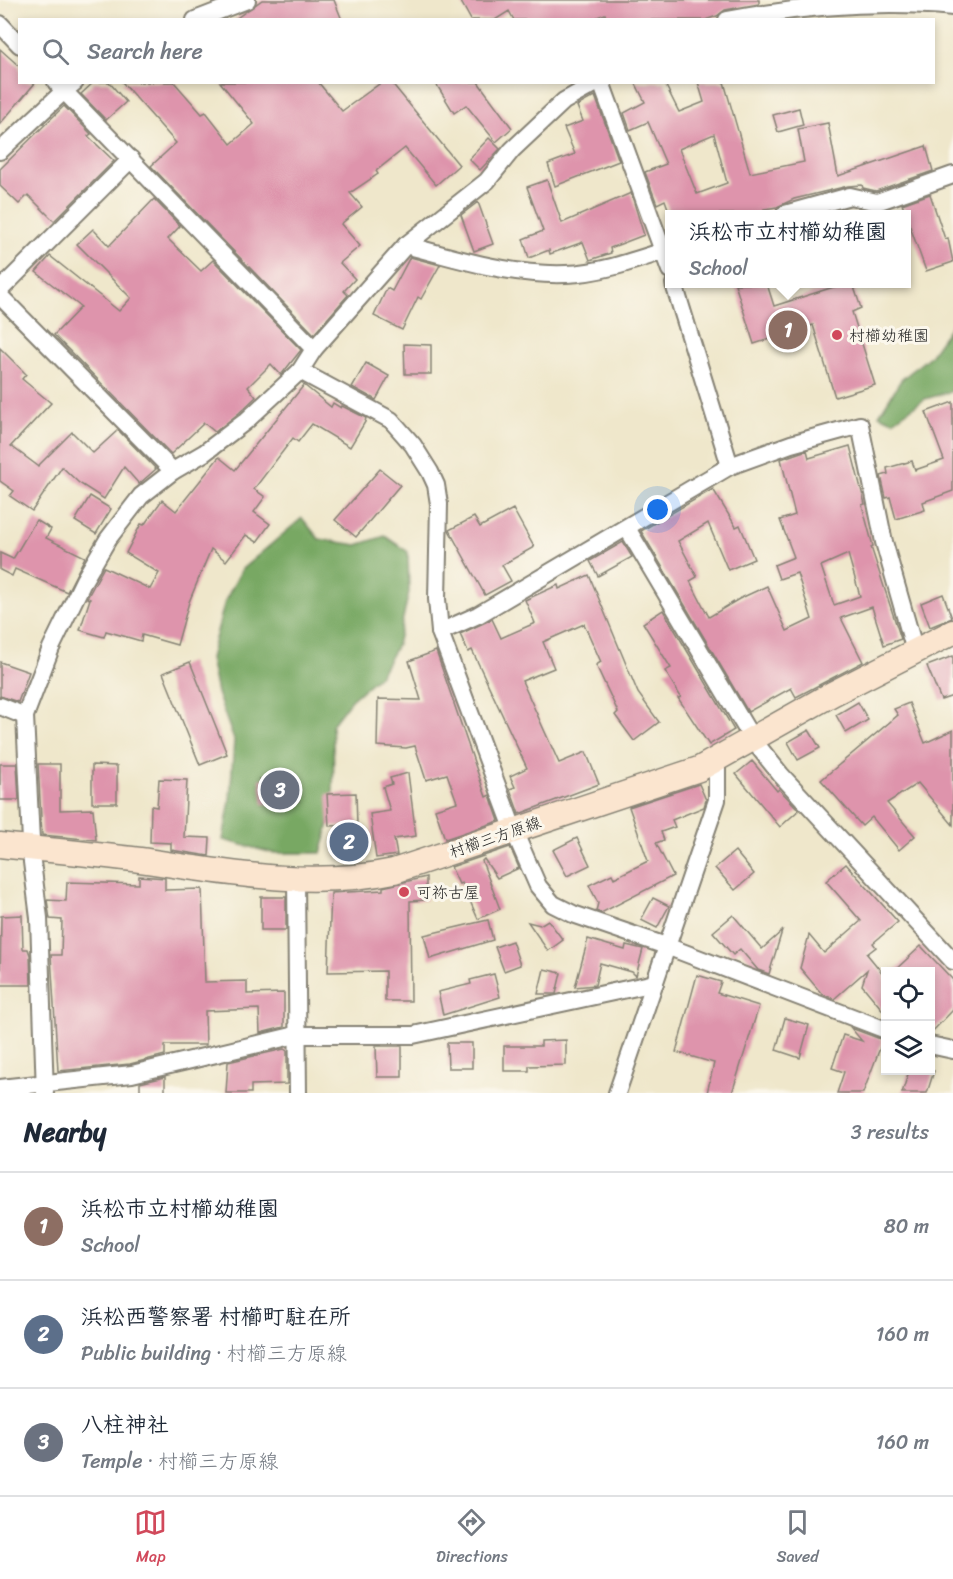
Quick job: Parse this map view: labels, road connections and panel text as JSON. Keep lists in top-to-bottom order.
{
  "streets": {
    "main road": ["村櫛三方原線"]
  },
  "places": ["村櫛幼稚園", "可祢古屋"],
  "page": {
    "search": "Search here",
    "popup": ["浜松市立村櫛幼稚園", "School"],
    "pins": ["1", "3", "2"],
    "heading": ["Nearby", "3 results"],
    "list": [
      {
        "mark": "1",
        "name": "浜松市立村櫛幼稚園",
        "note": "School",
        "value": "80 m"
      },
      {
        "mark": "2",
        "name": "浜松西警察署 村櫛町駐在所",
        "note": "Public building · 村櫛三方原線",
        "value": "160 m"
      },
      {
        "mark": "3",
        "name": "八柱神社",
        "note": "Temple · 村櫛三方原線",
        "value": "160 m"
      }
    ],
    "nav": ["Map", "Directions", "Saved"]
  }
}
